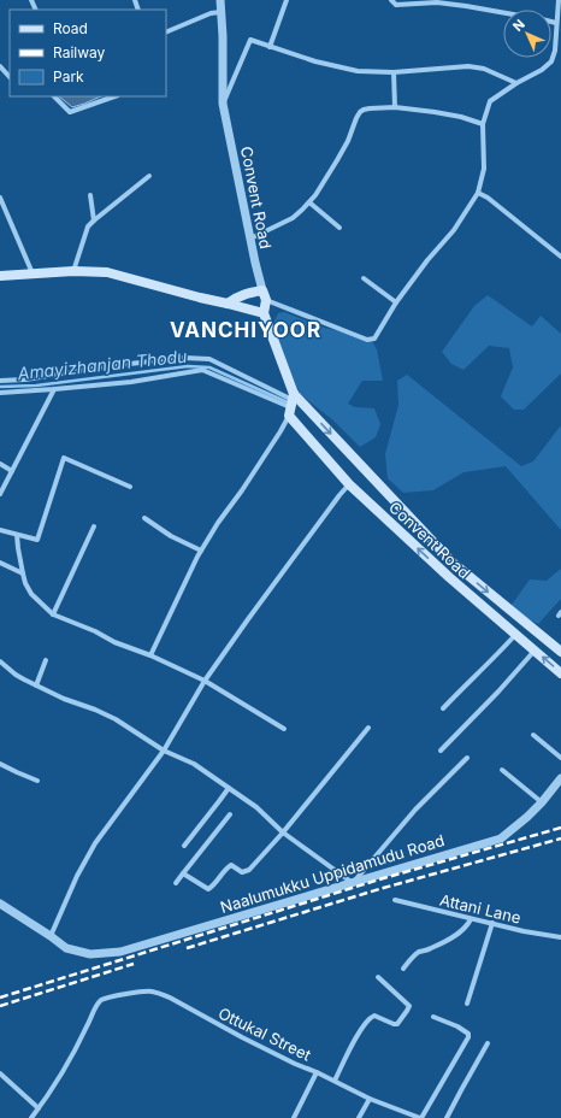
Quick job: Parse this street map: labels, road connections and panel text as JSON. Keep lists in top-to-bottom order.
{
  "streets": {
    "main road": ["Convent Road"],
    "street": ["Naalumukku Uppidamudu Road", "Attani Lane", "Ottukal Street"]
  },
  "districts": ["VANCHIYOOR"],
  "water": ["Amayizhanjan Thodu"],
  "legend": ["Road", "Railway", "Park"],
  "north": "top left"
}
